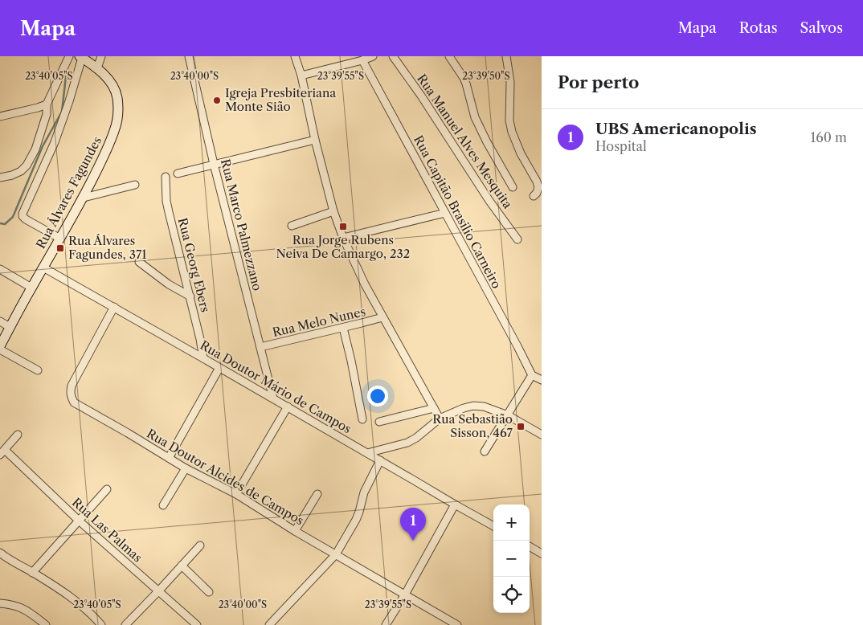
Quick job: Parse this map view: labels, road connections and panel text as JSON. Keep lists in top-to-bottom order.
{
  "streets": {
    "street": [
      "Rua Manuel Alves Mesquita",
      "Rua Álvares Fagundes",
      "Rua Capitão Brasilio Carneiro",
      "Rua Marco Palmezzano",
      "Rua Georg Ebers",
      "Rua Melo Nunes",
      "Rua Doutor Mário de Campos",
      "Rua Doutor Alcides de Campos",
      "Rua Las Palmas"
    ]
  },
  "crossings": [
    ["Rua Álvares Fagundes", "Rua Doutor Mário de Campos"],
    ["Rua Marco Palmezzano", "Rua Melo Nunes"],
    ["Rua Marco Palmezzano", "Rua Doutor Mário de Campos"],
    ["Rua Georg Ebers", "Rua Doutor Mário de Campos"],
    ["Rua Doutor Mário de Campos", "Rua Doutor Alcides de Campos"]
  ],
  "places": {
    "other": ["Igreja Presbiteriana Monte Sião"],
    "transit": ["Rua Jorge Rubens Neiva De Camargo, 232", "Rua Álvares Fagundes, 371", "Rua Sebastião Sisson, 467"]
  },
  "page": {
    "header": "Mapa",
    "nav": ["Mapa", "Rotas", "Salvos"],
    "heading": "Por perto",
    "list": [
      {
        "mark": "1",
        "name": "UBS Americanopolis",
        "note": "Hospital",
        "value": "160 m"
      }
    ],
    "map_buttons": ["+", "−"],
    "pins": "1"
  },
  "coordinates": [
    "23°40'05\"S",
    "23°40'00\"S",
    "23°39'55\"S",
    "23°39'50\"S"
  ]
}
